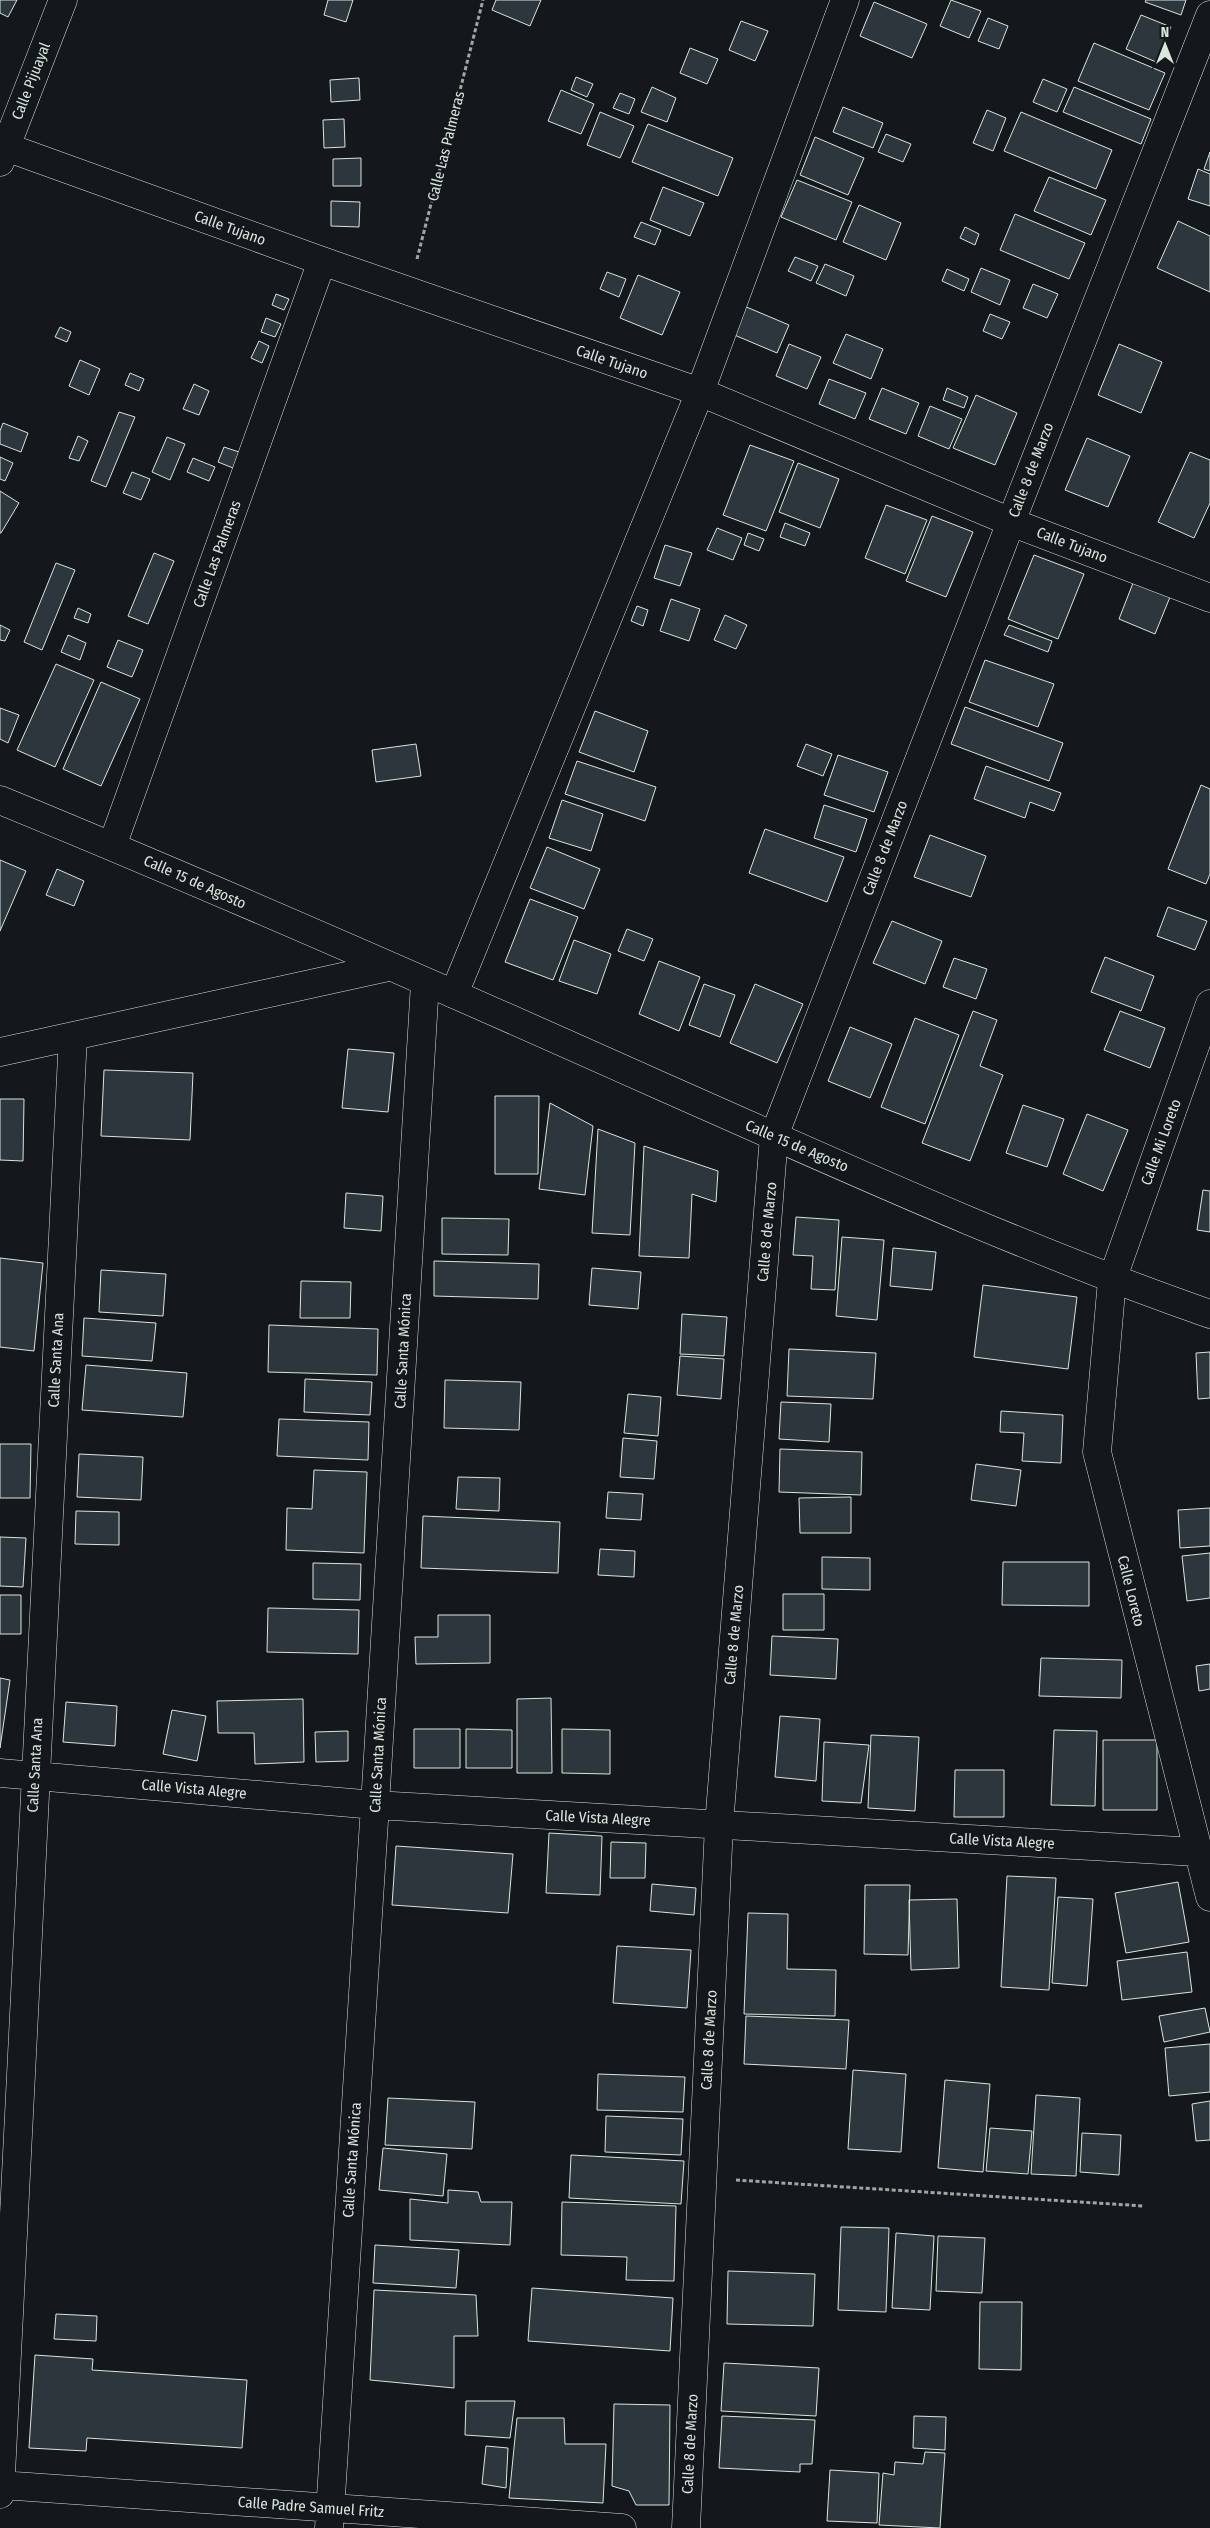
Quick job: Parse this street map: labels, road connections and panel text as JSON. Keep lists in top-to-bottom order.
{
  "streets": {
    "street": [
      "Calle Pijuayal",
      "Calle Las Palmeras",
      "Calle Tujano",
      "Calle 8 de Marzo",
      "Calle 15 de Agosto",
      "Calle Mi Loreto",
      "Calle Santa Mónica",
      "Calle Santa Ana",
      "Calle Loreto",
      "Calle Vista Alegre",
      "Calle Padre Samuel Fritz"
    ]
  },
  "crossings": [
    ["Calle Pijuayal", "Calle Tujano"],
    ["Calle Las Palmeras", "Calle Tujano"],
    ["Calle Las Palmeras", "Calle 15 de Agosto"],
    ["Calle Tujano", "Calle 8 de Marzo"],
    ["Calle 8 de Marzo", "Calle 15 de Agosto"],
    ["Calle 8 de Marzo", "Calle Vista Alegre"],
    ["Calle 15 de Agosto", "Calle Mi Loreto"],
    ["Calle 15 de Agosto", "Calle Santa Mónica"],
    ["Calle 15 de Agosto", "Calle Loreto"],
    ["Calle Mi Loreto", "Calle Loreto"],
    ["Calle Santa Mónica", "Calle Vista Alegre"],
    ["Calle Santa Mónica", "Calle Padre Samuel Fritz"],
    ["Calle Santa Ana", "Calle Vista Alegre"],
    ["Calle Santa Ana", "Calle Padre Samuel Fritz"],
    ["Calle Loreto", "Calle Vista Alegre"]
  ],
  "north": "top"
}
